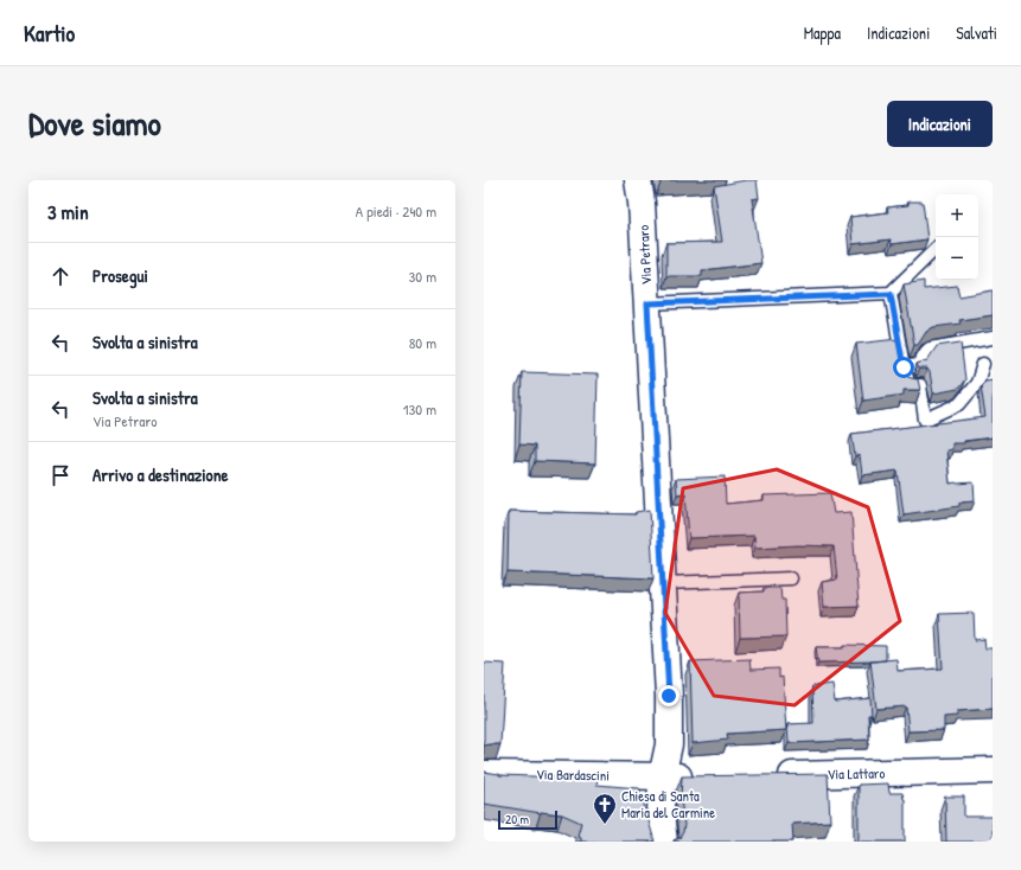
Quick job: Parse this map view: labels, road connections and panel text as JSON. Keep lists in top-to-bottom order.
{
  "streets": {
    "street": ["Via Petraro", "Via Lattaro", "Via Bardascini"]
  },
  "crossings": [
    ["Via Petraro", "Via Bardascini"]
  ],
  "places": {
    "church": ["Chiesa di Santa Maria del Carmine"]
  },
  "scale_bar": "20 m",
  "page": {
    "header": "Kartio",
    "nav": ["Mappa", "Indicazioni", "Salvati"],
    "title": "Dove siamo",
    "buttons": "Indicazioni",
    "heading": ["3 min", "A piedi · 240 m"],
    "map_buttons": ["+", "−"],
    "list": [
      ["Prosegui", "30 m"],
      ["Svolta a sinistra", "80 m"],
      ["Svolta a sinistra", "Via Petraro", "130 m"],
      "Arrivo a destinazione"
    ],
    "scale": "20 m"
  }
}
